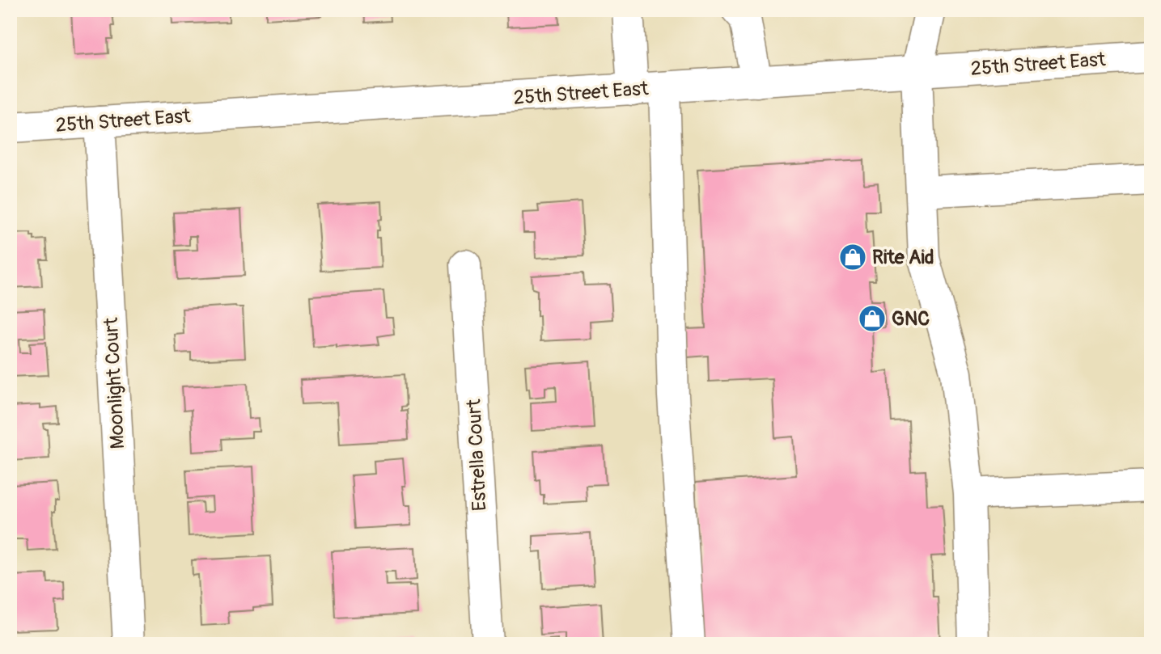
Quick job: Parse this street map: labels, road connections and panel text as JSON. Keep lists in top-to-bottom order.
{
  "streets": {
    "main road": ["25th Street East", "Moonlight Court", "Estrella Court"]
  },
  "crossings": [
    ["25th Street East", "Moonlight Court"]
  ],
  "places": {
    "shop": ["Rite Aid", "GNC"]
  }
}
